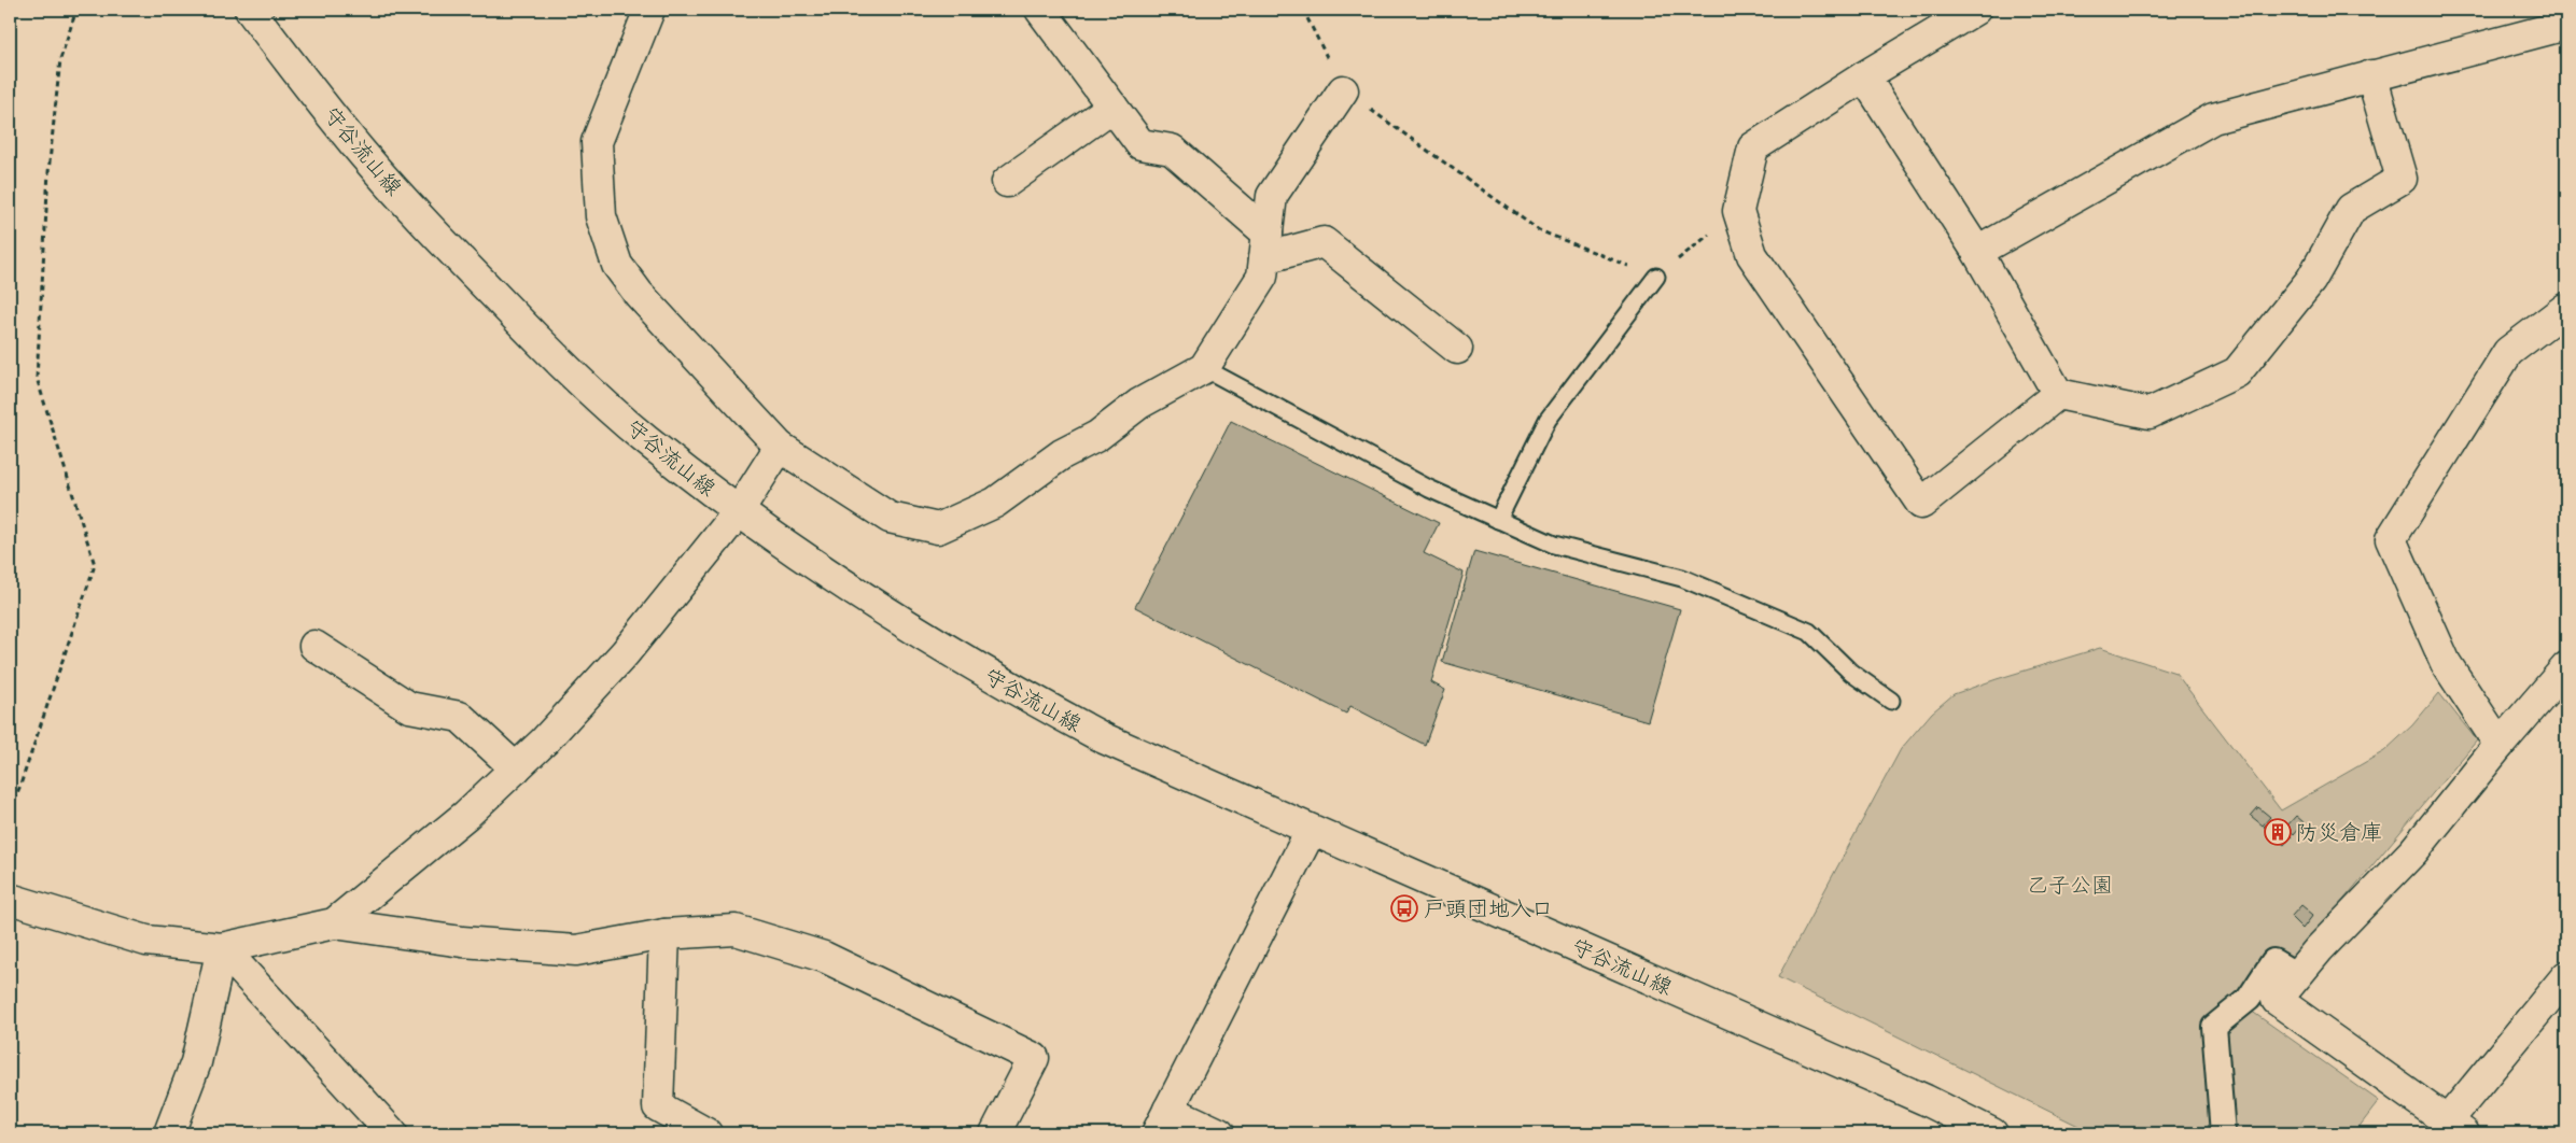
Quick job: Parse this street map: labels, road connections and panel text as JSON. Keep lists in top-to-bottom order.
{
  "streets": {
    "street": ["守谷流山線"]
  },
  "parks": ["乙子公園"],
  "places": {
    "building": ["防災倉庫"],
    "bus stop": ["戸頭団地入口"]
  }
}
